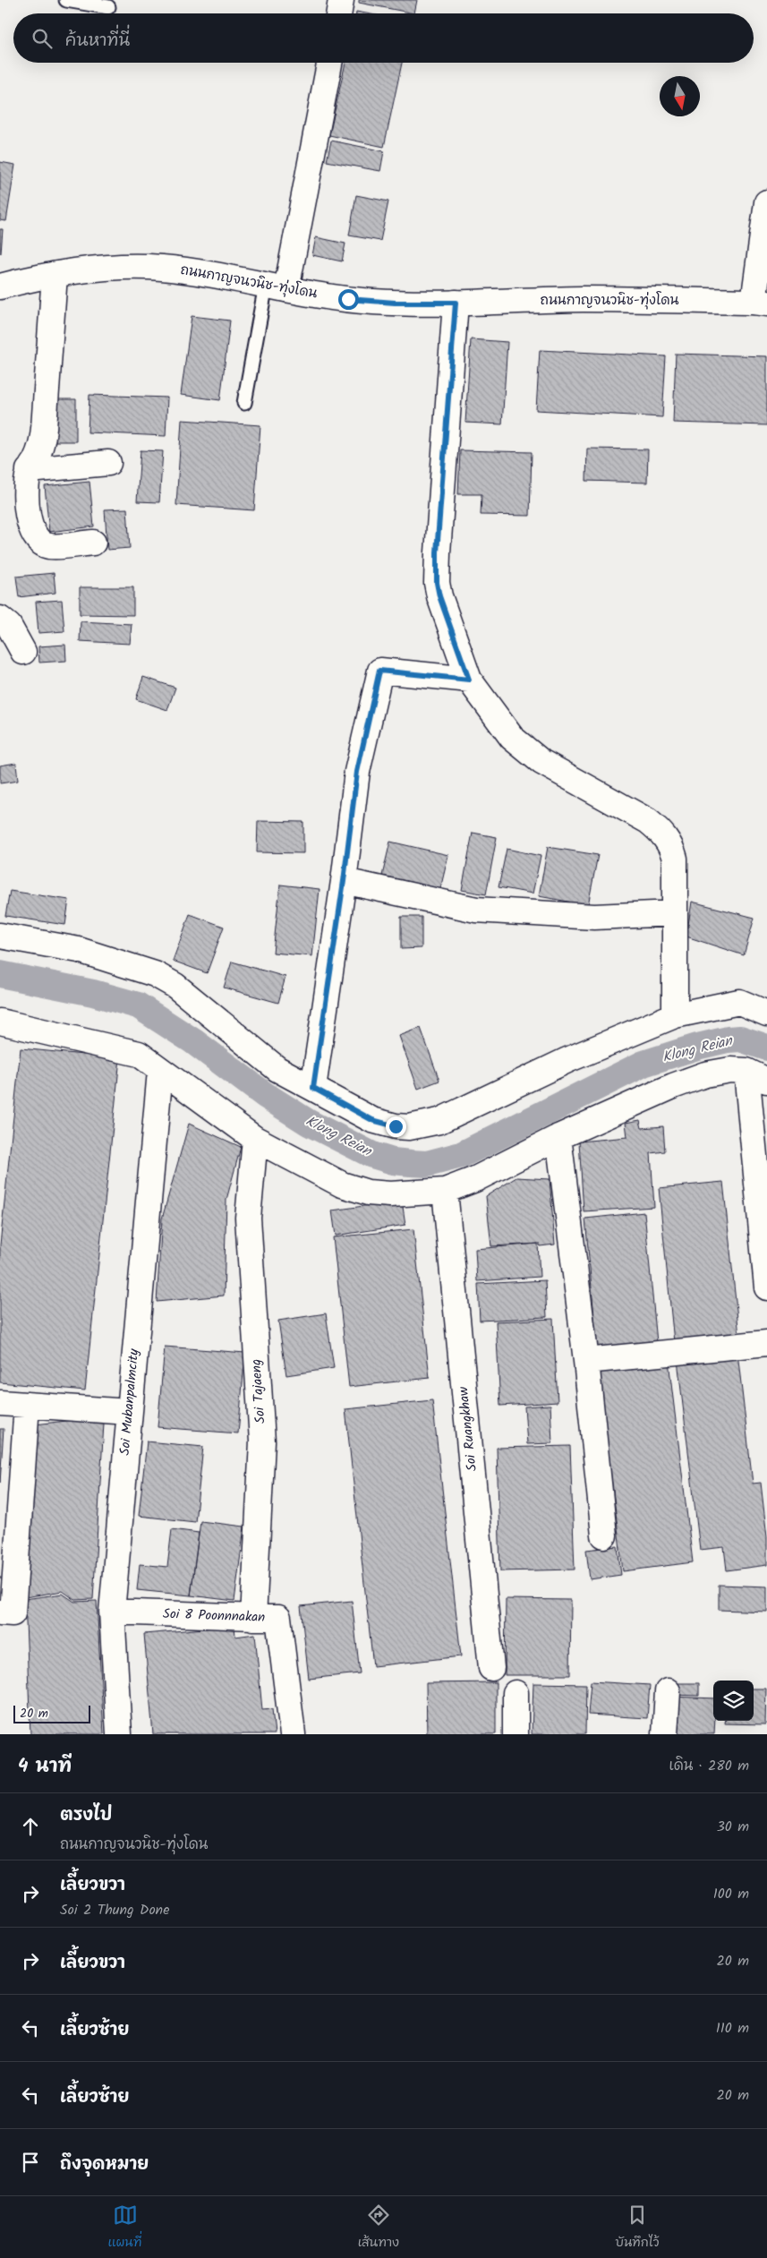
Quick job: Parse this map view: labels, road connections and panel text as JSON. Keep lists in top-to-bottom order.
{
  "streets": {
    "street": [
      "ถนนกาญจนวนิช-ทุ่งโดน",
      "Soi Tajaeng",
      "Soi Mubanpalmcity",
      "Soi Ruangkhaw",
      "Soi 8 Poonnnakan"
    ]
  },
  "crossings": [
    ["Soi Tajaeng", "Soi 8 Poonnnakan"],
    ["Soi Mubanpalmcity", "Soi 8 Poonnnakan"]
  ],
  "water": ["Klong Reian"],
  "scale_bar": "20 m",
  "north": "bottom",
  "page": {
    "search": "ค้นหาที่นี่",
    "scale": "20 m",
    "heading": ["4 นาที", "เดิน · 280 m"],
    "list": [
      ["ตรงไป", "ถนนกาญจนวนิช-ทุ่งโดน", "30 m"],
      ["เลี้ยวขวา", "Soi 2 Thung Done", "100 m"],
      ["เลี้ยวขวา", "20 m"],
      ["เลี้ยวซ้าย", "110 m"],
      ["เลี้ยวซ้าย", "20 m"],
      "ถึงจุดหมาย"
    ],
    "nav": ["แผนที่", "เส้นทาง", "บันทึกไว้"]
  }
}
